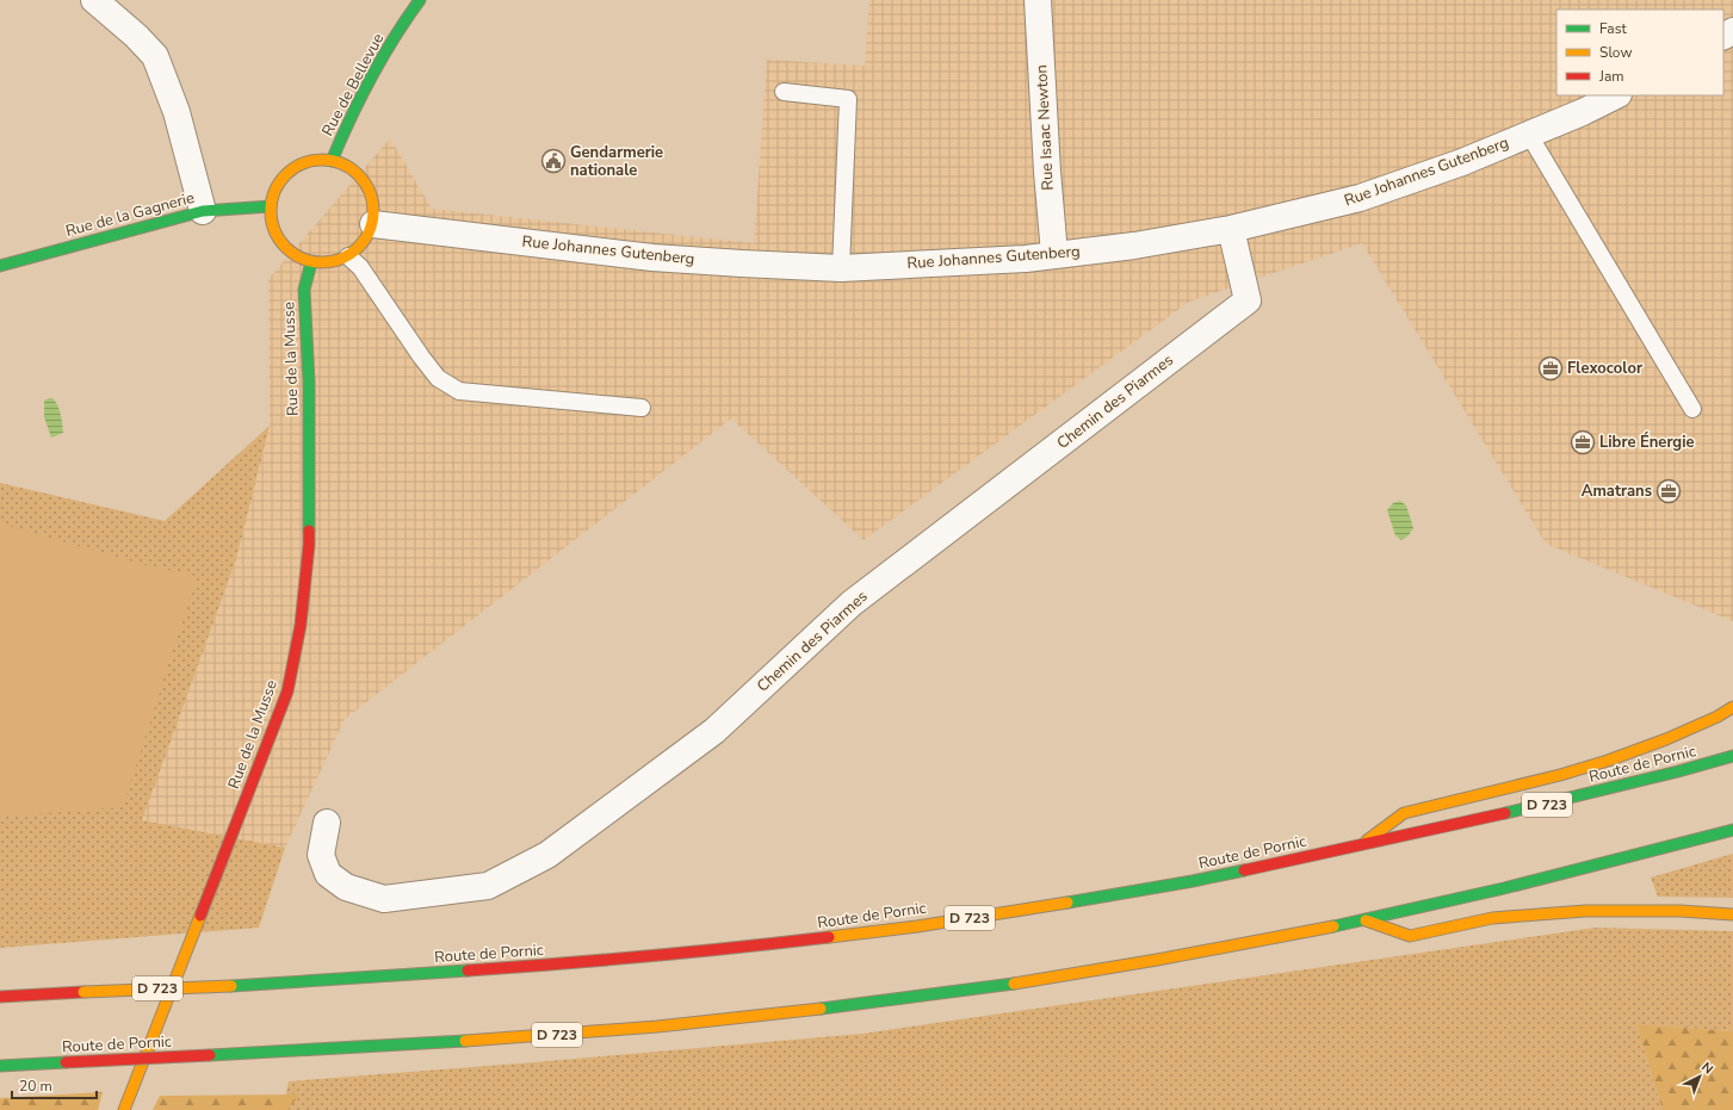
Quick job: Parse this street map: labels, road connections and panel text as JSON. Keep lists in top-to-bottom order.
{
  "streets": {
    "main road": [
      "Rue de Bellevue",
      "Rue de la Gagnerie",
      "Rue de la Musse",
      "Route de Pornic",
      "D 723"
    ],
    "street": ["Rue Isaac Newton", "Rue Johannes Gutenberg", "Chemin des Piarmes"]
  },
  "crossings": [
    ["Rue de Bellevue", "Rue Johannes Gutenberg"],
    ["Rue de Bellevue", "Rue de la Gagnerie"],
    ["Rue de Bellevue", "Rue de la Musse"],
    ["Rue Isaac Newton", "Rue Johannes Gutenberg"],
    ["Rue Johannes Gutenberg", "Rue de la Gagnerie"],
    ["Rue Johannes Gutenberg", "Rue de la Musse"],
    ["Rue Johannes Gutenberg", "Chemin des Piarmes"],
    ["Rue de la Gagnerie", "Rue de la Musse"]
  ],
  "places": {
    "public building": ["Gendarmerie nationale"],
    "office": ["Flexocolor", "Libre Énergie", "Amatrans"]
  },
  "legend": ["Fast", "Slow", "Jam"],
  "scale_bar": "20 m",
  "north": "top right"
}
